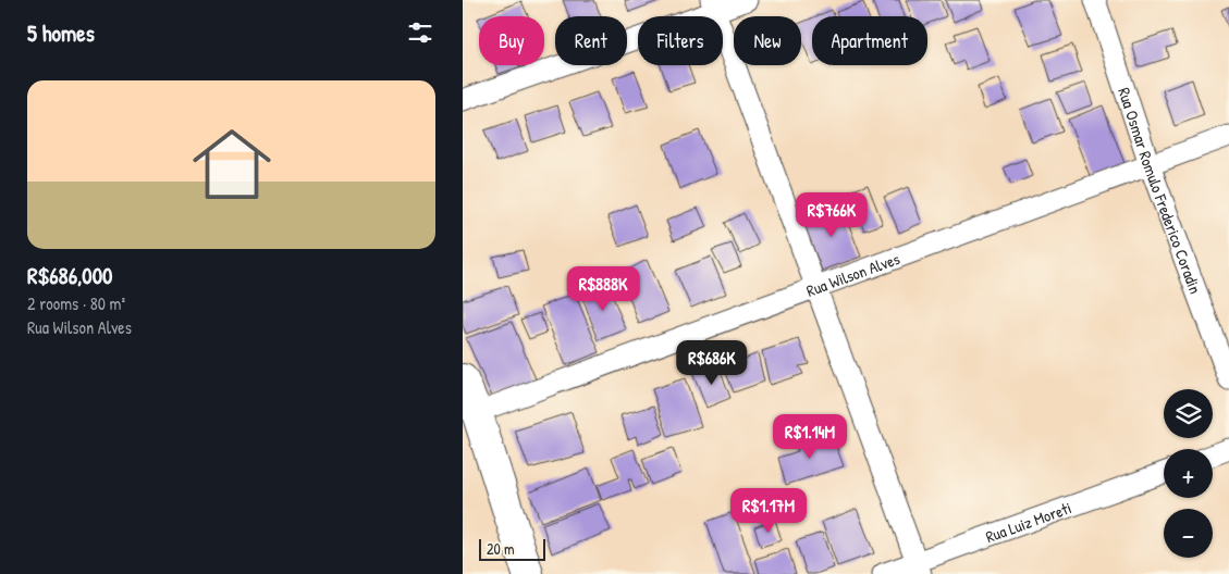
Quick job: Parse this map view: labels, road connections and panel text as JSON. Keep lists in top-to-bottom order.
{
  "streets": {
    "street": ["Rua Osmar Romulo Frederico Coradin", "Rua Wilson Alves", "Rua Luiz Moreti"]
  },
  "crossings": [
    ["Rua Osmar Romulo Frederico Coradin", "Rua Wilson Alves"]
  ],
  "scale_bar": "20 m",
  "page": {
    "heading": "5 homes",
    "chip": [
      "Buy",
      "Rent",
      "Filters",
      "New",
      "Apartment"
    ],
    "list": [
      {
        "name": "R$686,000",
        "note": "2 rooms · 80 m² · Rua Wilson Alves"
      }
    ],
    "price": [
      "R$766K",
      "R$888K",
      "R$686K",
      "R$1.14M",
      "R$1.17M"
    ],
    "map_buttons": ["+", "−"],
    "scale": "20 m"
  }
}
